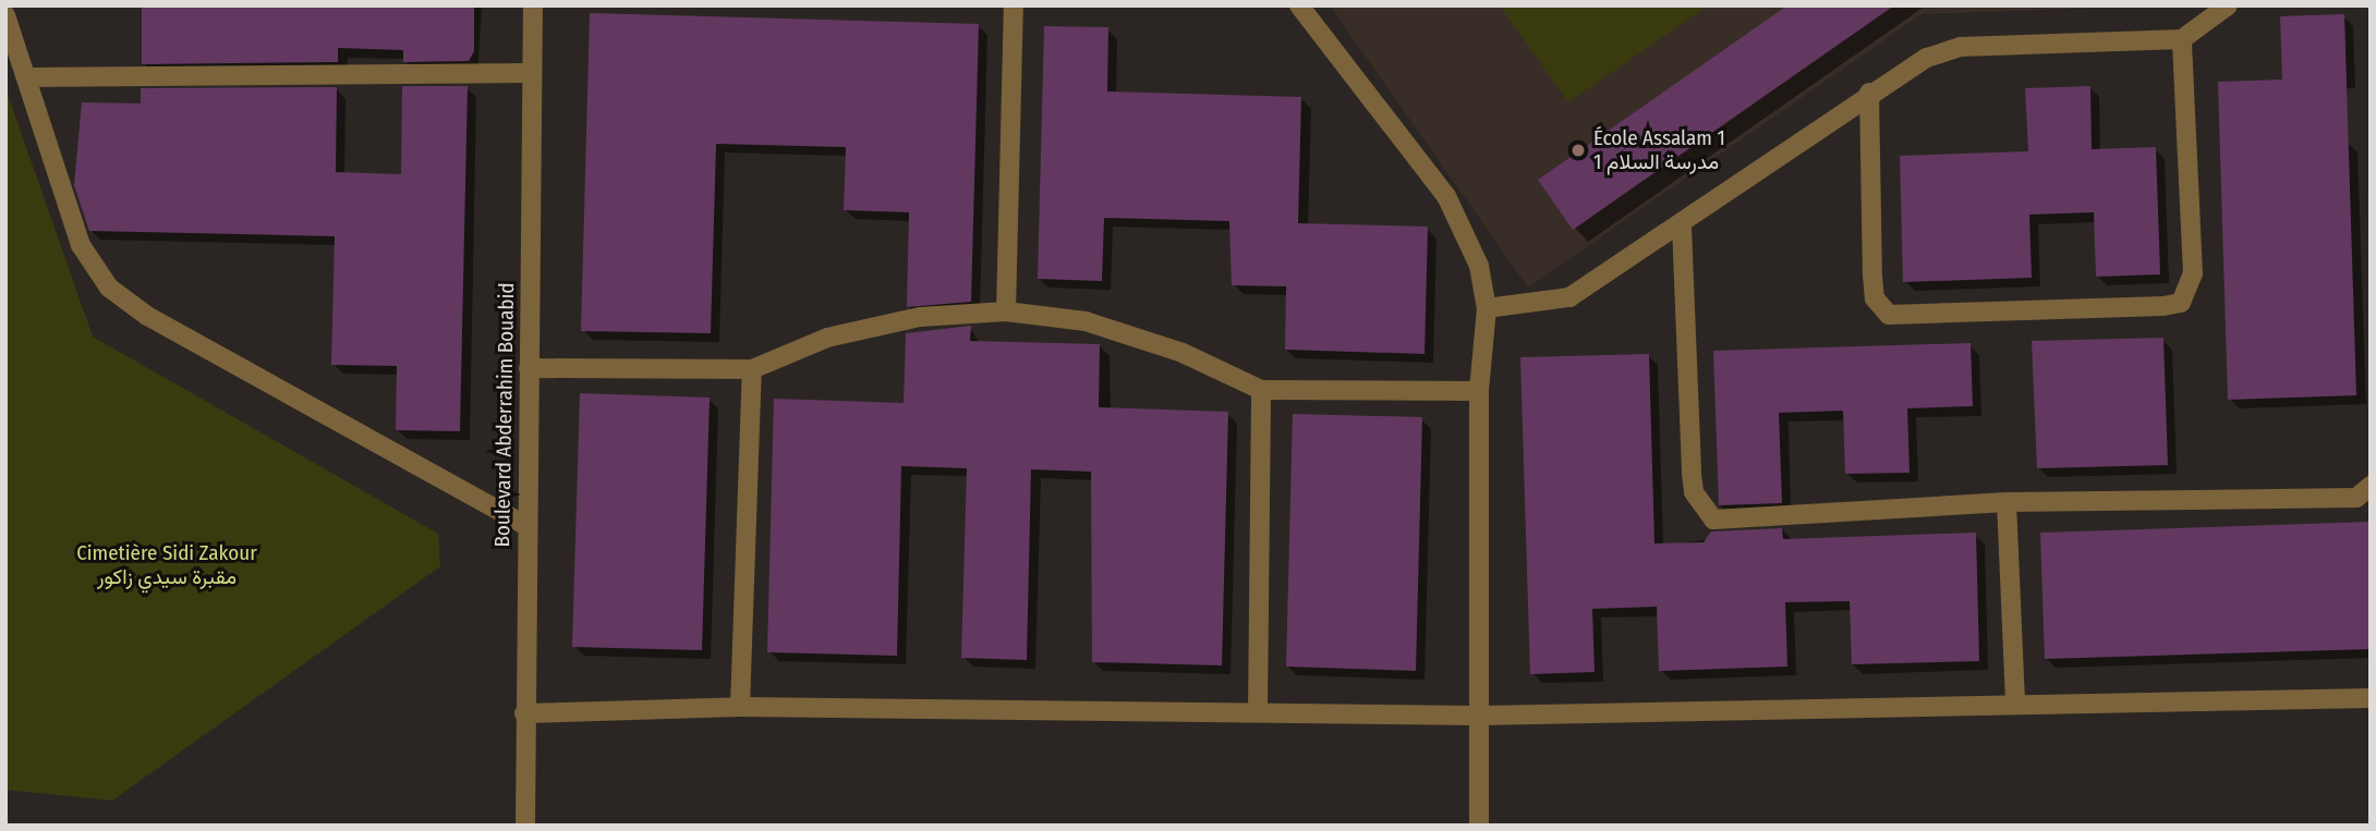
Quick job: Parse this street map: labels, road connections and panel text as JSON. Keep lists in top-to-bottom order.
{
  "streets": {
    "street": ["Boulevard Abderrahim Bouabid"]
  },
  "parks": ["Cimetière Sidi Zakour مقبرة سيدي زاكور"],
  "places": ["École Assalam 1 مدرسة السلام 1"]
}
